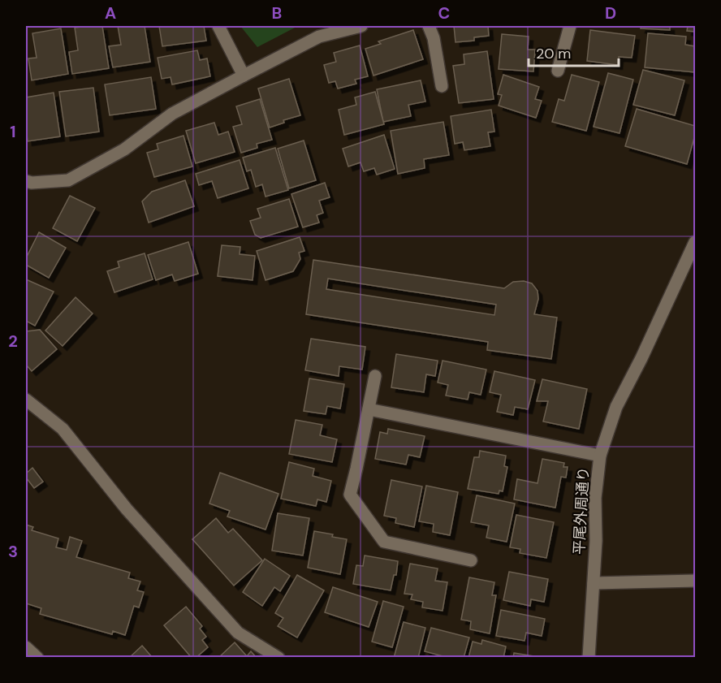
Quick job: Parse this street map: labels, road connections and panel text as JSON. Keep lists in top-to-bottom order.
{
  "streets": {
    "street": ["平尾外周通り"]
  },
  "scale_bar": "20 m",
  "grid": {
    "columns": [
      "A",
      "B",
      "C",
      "D"
    ],
    "rows": ["1", "2", "3"]
  }
}
